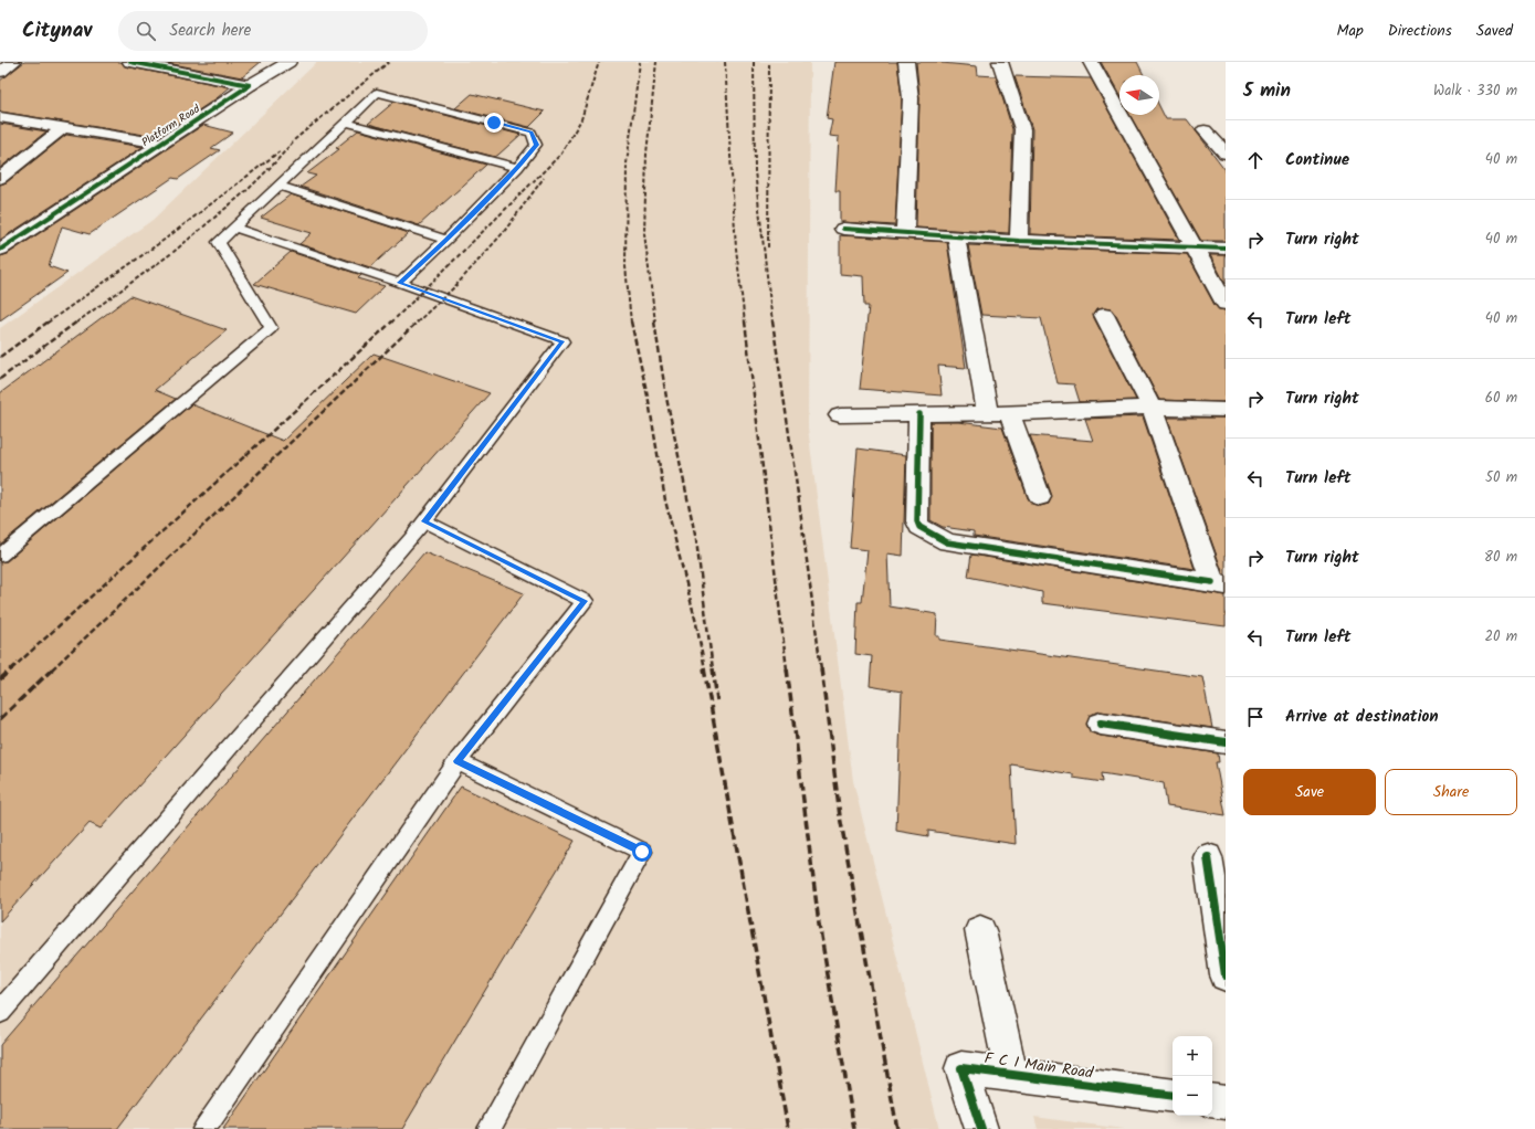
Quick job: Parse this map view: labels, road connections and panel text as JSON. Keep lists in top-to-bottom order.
{
  "streets": {
    "street": ["Platform Road", "F C I Main Road"]
  },
  "north": "left",
  "page": {
    "header": "Citynav",
    "search": "Search here",
    "nav": ["Map", "Directions", "Saved"],
    "heading": ["5 min", "Walk · 330 m"],
    "list": [
      ["Continue", "40 m"],
      ["Turn right", "40 m"],
      ["Turn left", "40 m"],
      ["Turn right", "60 m"],
      ["Turn left", "50 m"],
      ["Turn right", "80 m"],
      ["Turn left", "20 m"],
      "Arrive at destination"
    ],
    "buttons": ["Save", "Share"],
    "map_buttons": ["+", "−"]
  }
}
